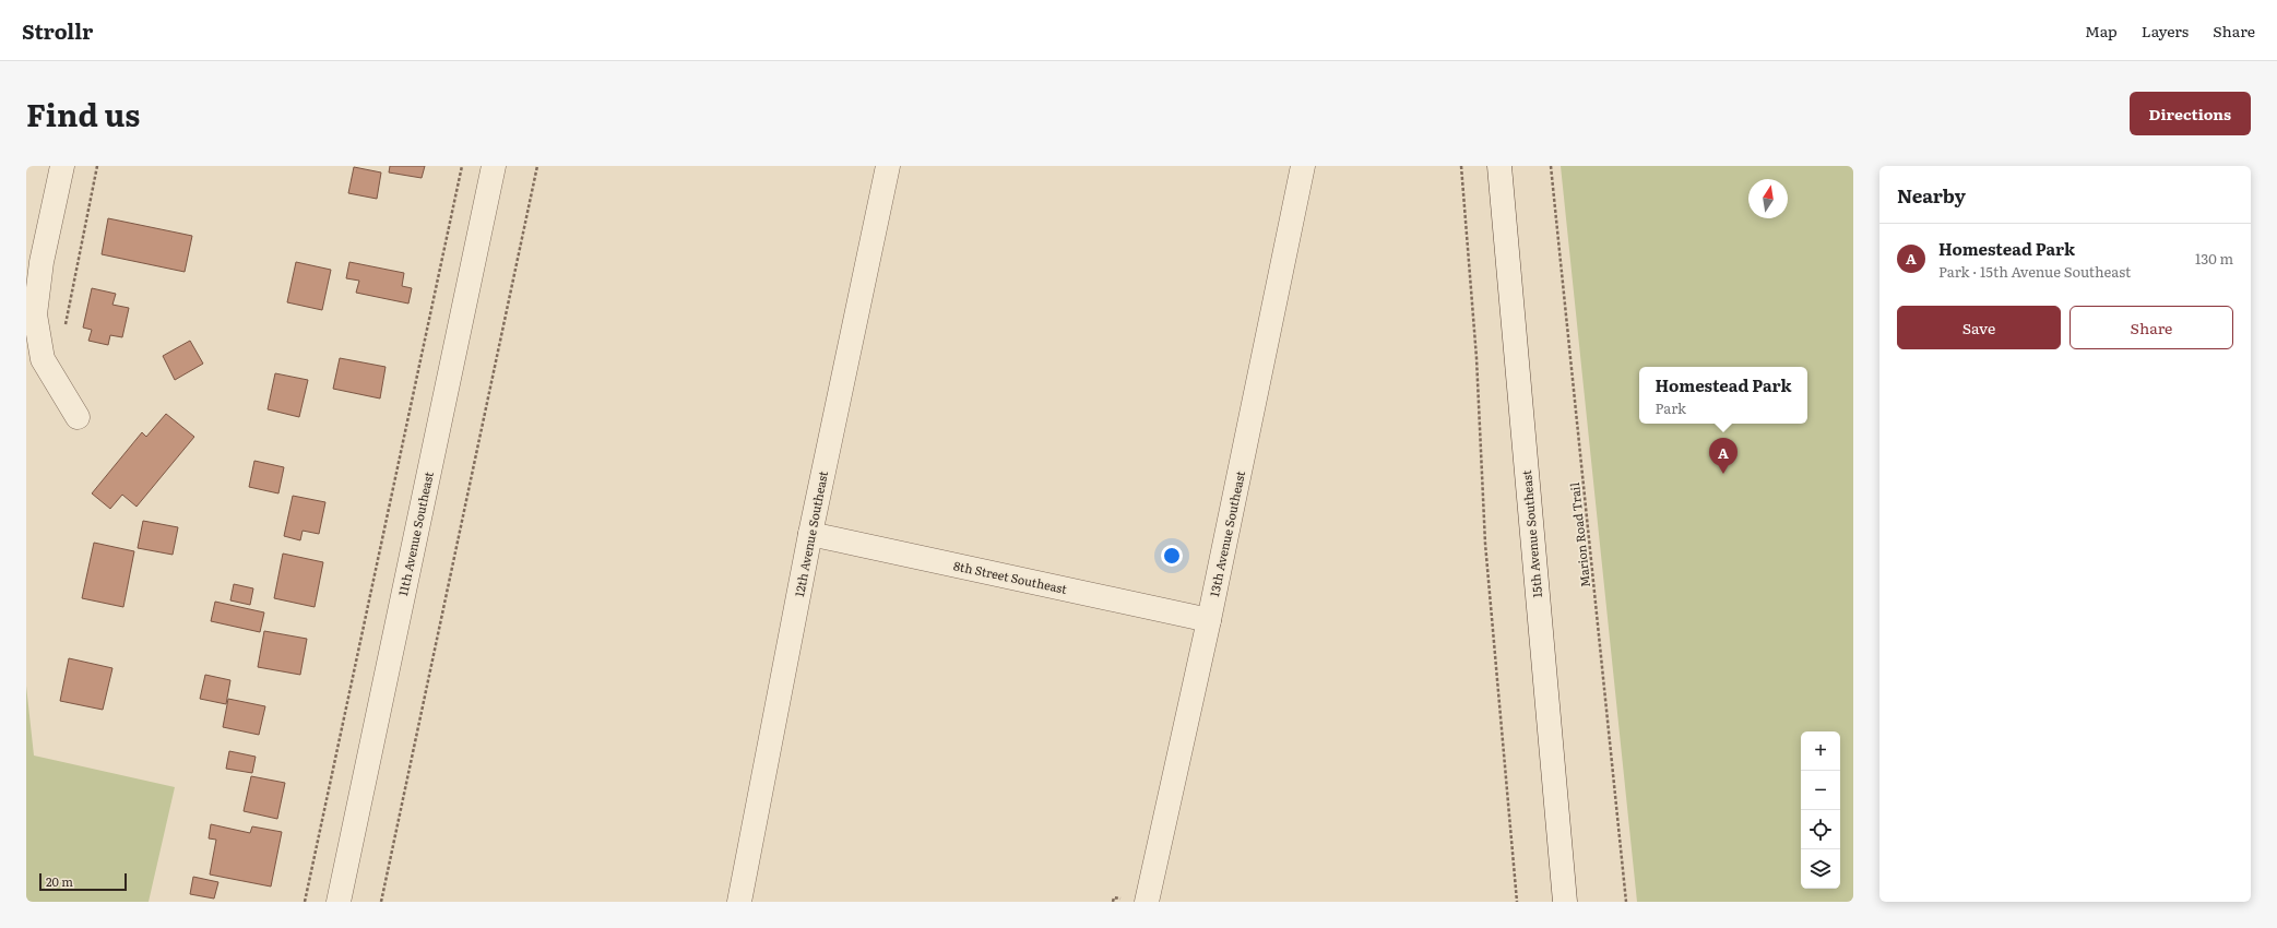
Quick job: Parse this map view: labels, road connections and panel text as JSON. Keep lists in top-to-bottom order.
{
  "streets": {
    "street": [
      "11th Avenue Southeast",
      "12th Avenue Southeast",
      "13th Avenue Southeast",
      "15th Avenue Southeast",
      "8th Street Southeast"
    ],
    "path": ["Marion Road Trail"]
  },
  "crossings": [
    ["12th Avenue Southeast", "8th Street Southeast"],
    ["13th Avenue Southeast", "8th Street Southeast"]
  ],
  "scale_bar": "20 m",
  "north": "top",
  "page": {
    "header": "Strollr",
    "nav": ["Map", "Layers", "Share"],
    "title": "Find us",
    "buttons": [
      "Directions",
      ["Save", "Share"]
    ],
    "heading": "Nearby",
    "list": [
      {
        "mark": "A",
        "name": "Homestead Park",
        "note": "Park · 15th Avenue Southeast",
        "value": "130 m"
      }
    ],
    "popup": ["Homestead Park", "Park"],
    "pins": "A",
    "map_buttons": ["+", "−"],
    "scale": "20 m"
  }
}
